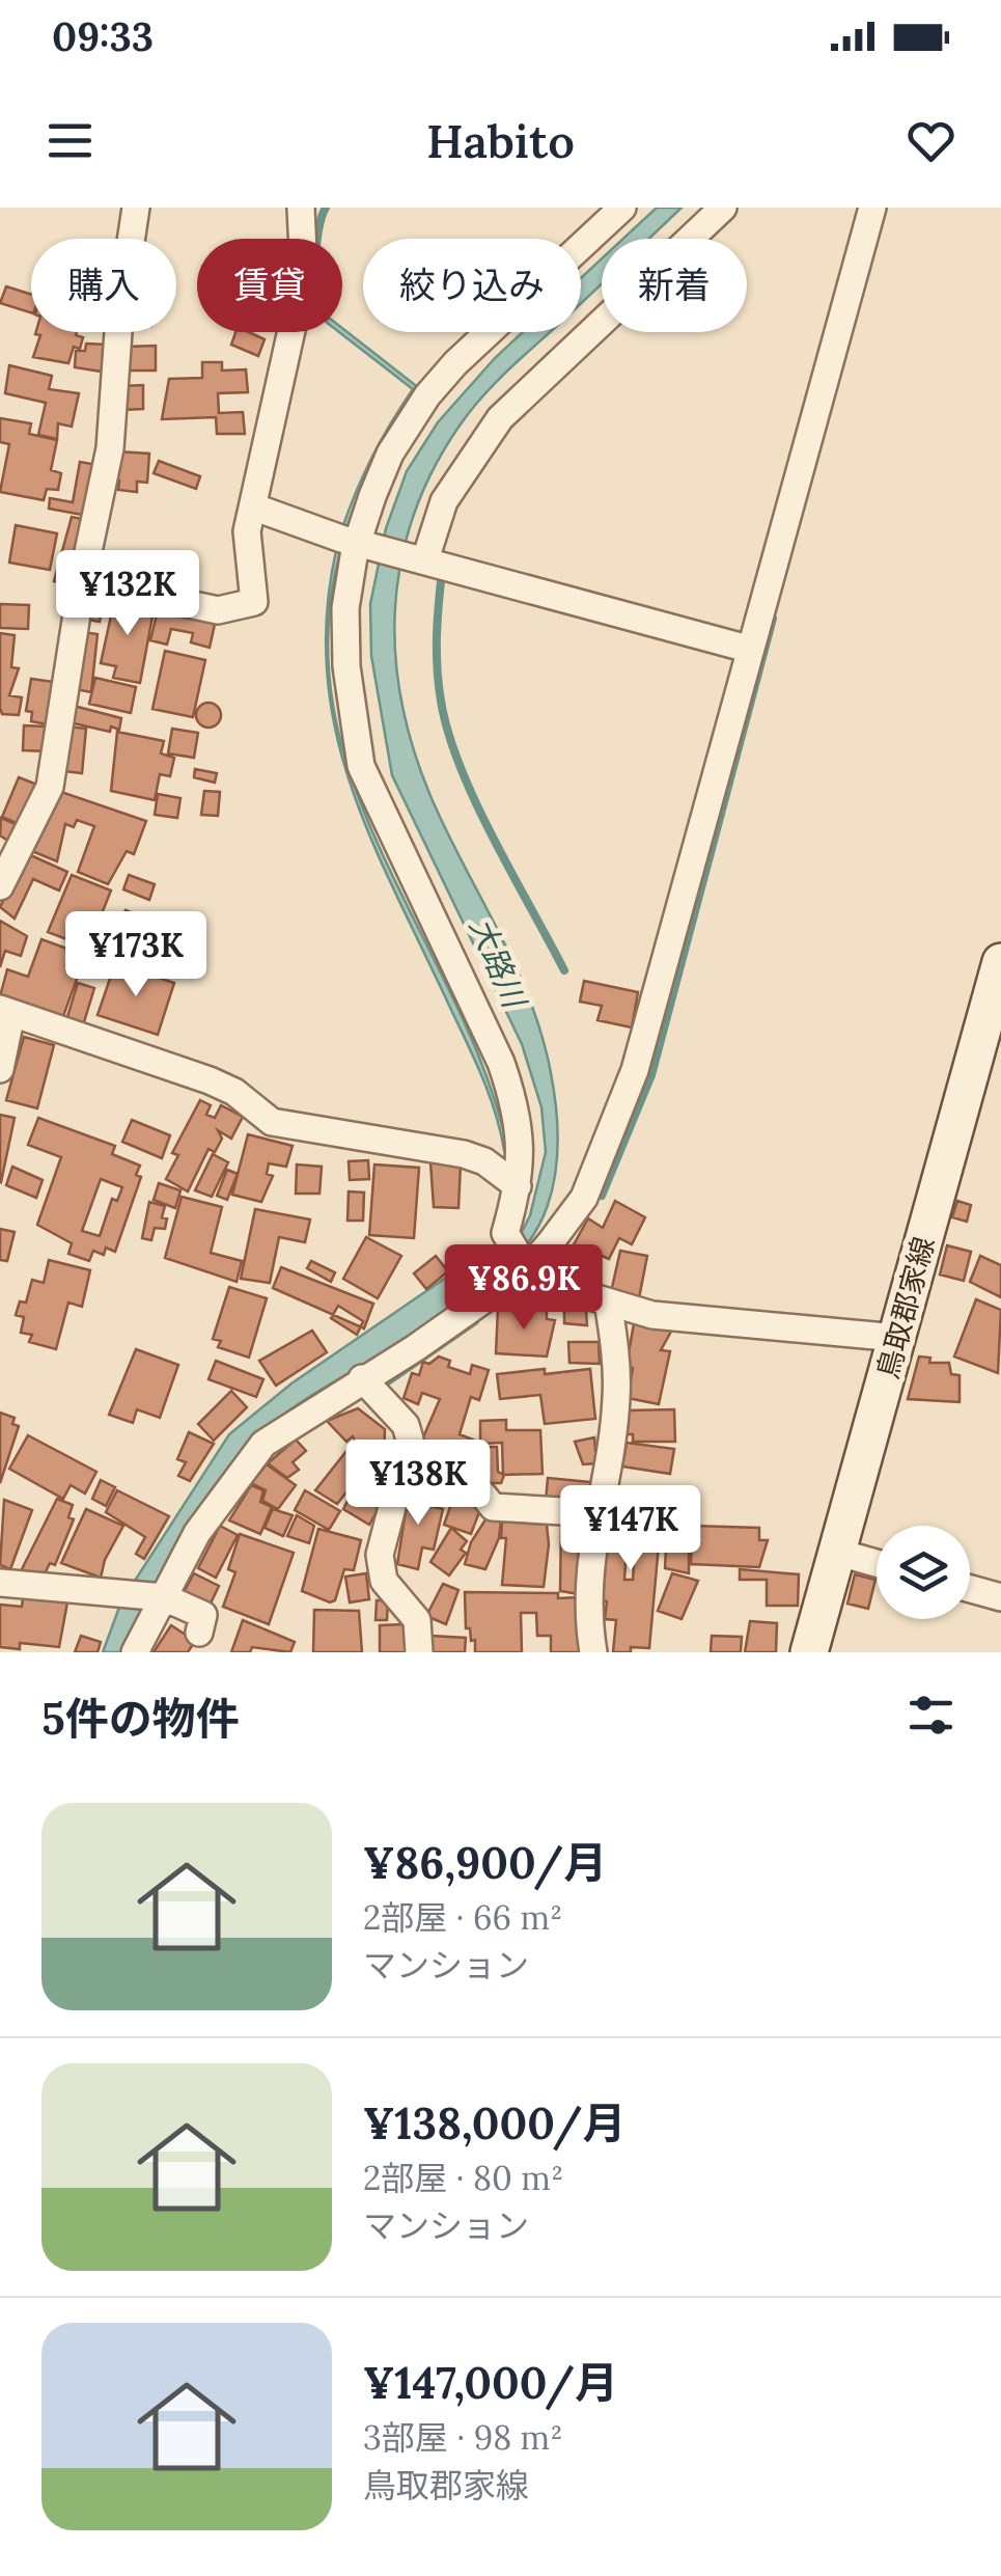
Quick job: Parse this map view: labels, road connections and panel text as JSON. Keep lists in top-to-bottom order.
{
  "streets": {
    "main road": ["鳥取郡家線"]
  },
  "water": ["大路川"],
  "page": {
    "status": "09:33",
    "header": "Habito",
    "chip": [
      "購入",
      "賃貸",
      "絞り込み",
      "新着"
    ],
    "price": [
      "¥132K",
      "¥173K",
      "¥86.9K",
      "¥138K",
      "¥147K"
    ],
    "heading": "5件の物件",
    "list": [
      {
        "name": "¥86,900/月",
        "note": "2部屋 · 66 m² · マンション"
      },
      {
        "name": "¥138,000/月",
        "note": "2部屋 · 80 m² · マンション"
      },
      {
        "name": "¥147,000/月",
        "note": "3部屋 · 98 m² · 鳥取郡家線"
      }
    ]
  }
}
